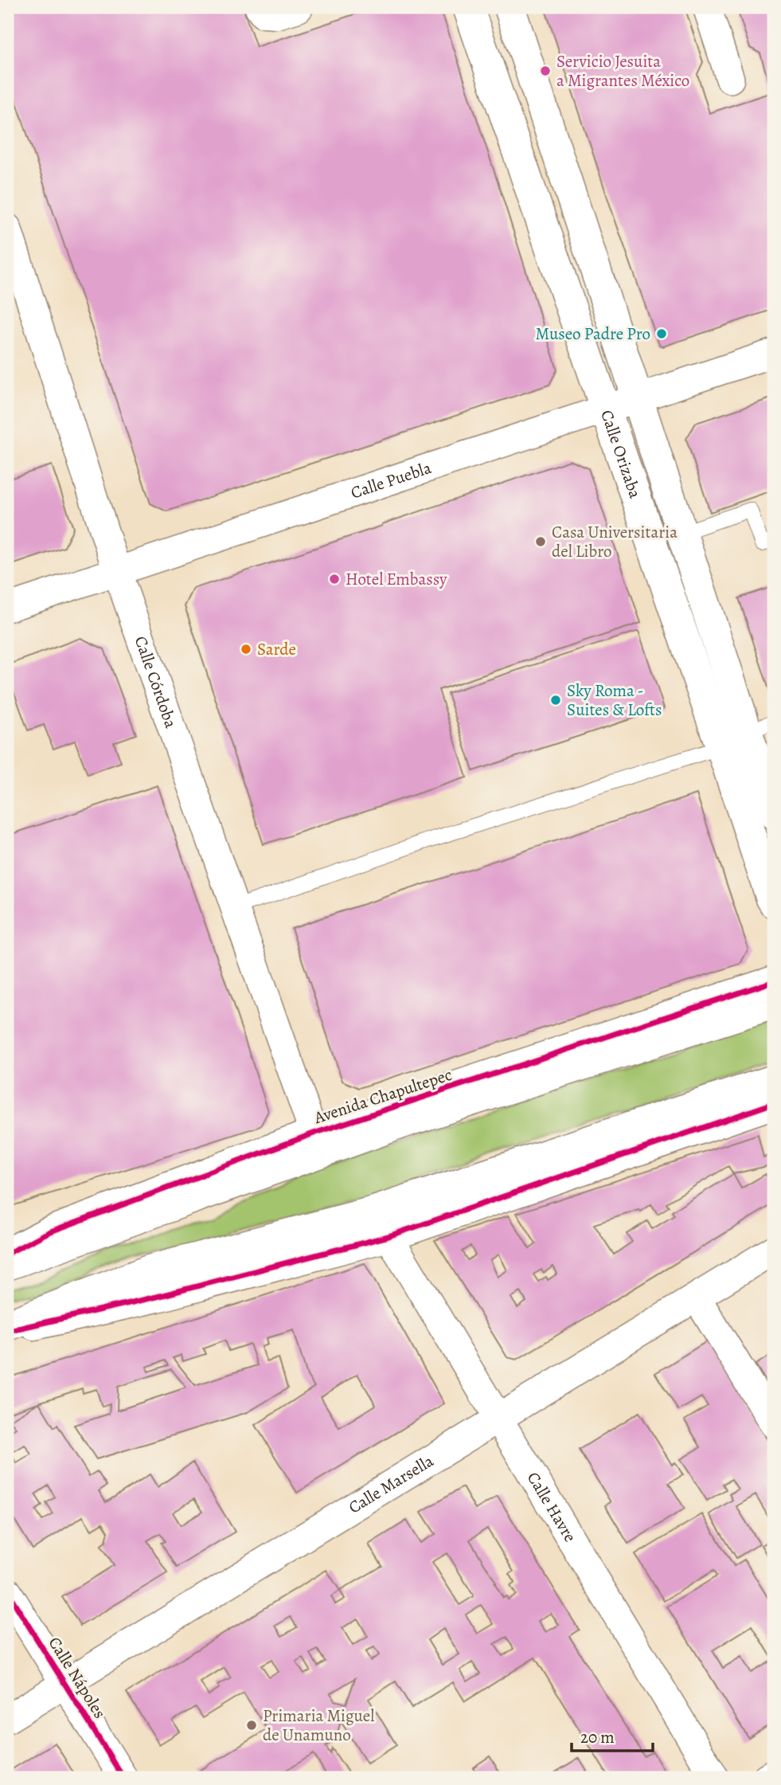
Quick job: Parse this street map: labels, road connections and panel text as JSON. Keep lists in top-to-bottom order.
{
  "streets": {
    "main road": ["Calle Orizaba", "Avenida Chapultepec"],
    "street": [
      "Calle Puebla",
      "Calle Córdoba",
      "Calle Marsella",
      "Calle Havre",
      "Calle Nápoles"
    ]
  },
  "crossings": [
    ["Calle Orizaba", "Calle Puebla"],
    ["Calle Puebla", "Calle Córdoba"],
    ["Calle Córdoba", "Avenida Chapultepec"],
    ["Calle Marsella", "Calle Havre"],
    ["Calle Marsella", "Calle Nápoles"]
  ],
  "places": [
    "Servicio Jesuita a Migrantes México",
    "Museo Padre Pro",
    "Casa Universitaria del Libro",
    "Hotel Embassy",
    "Sarde",
    "Sky Roma - Suites & Lofts",
    "Primaria Miguel de Unamuno"
  ],
  "scale_bar": "20 m"
}
